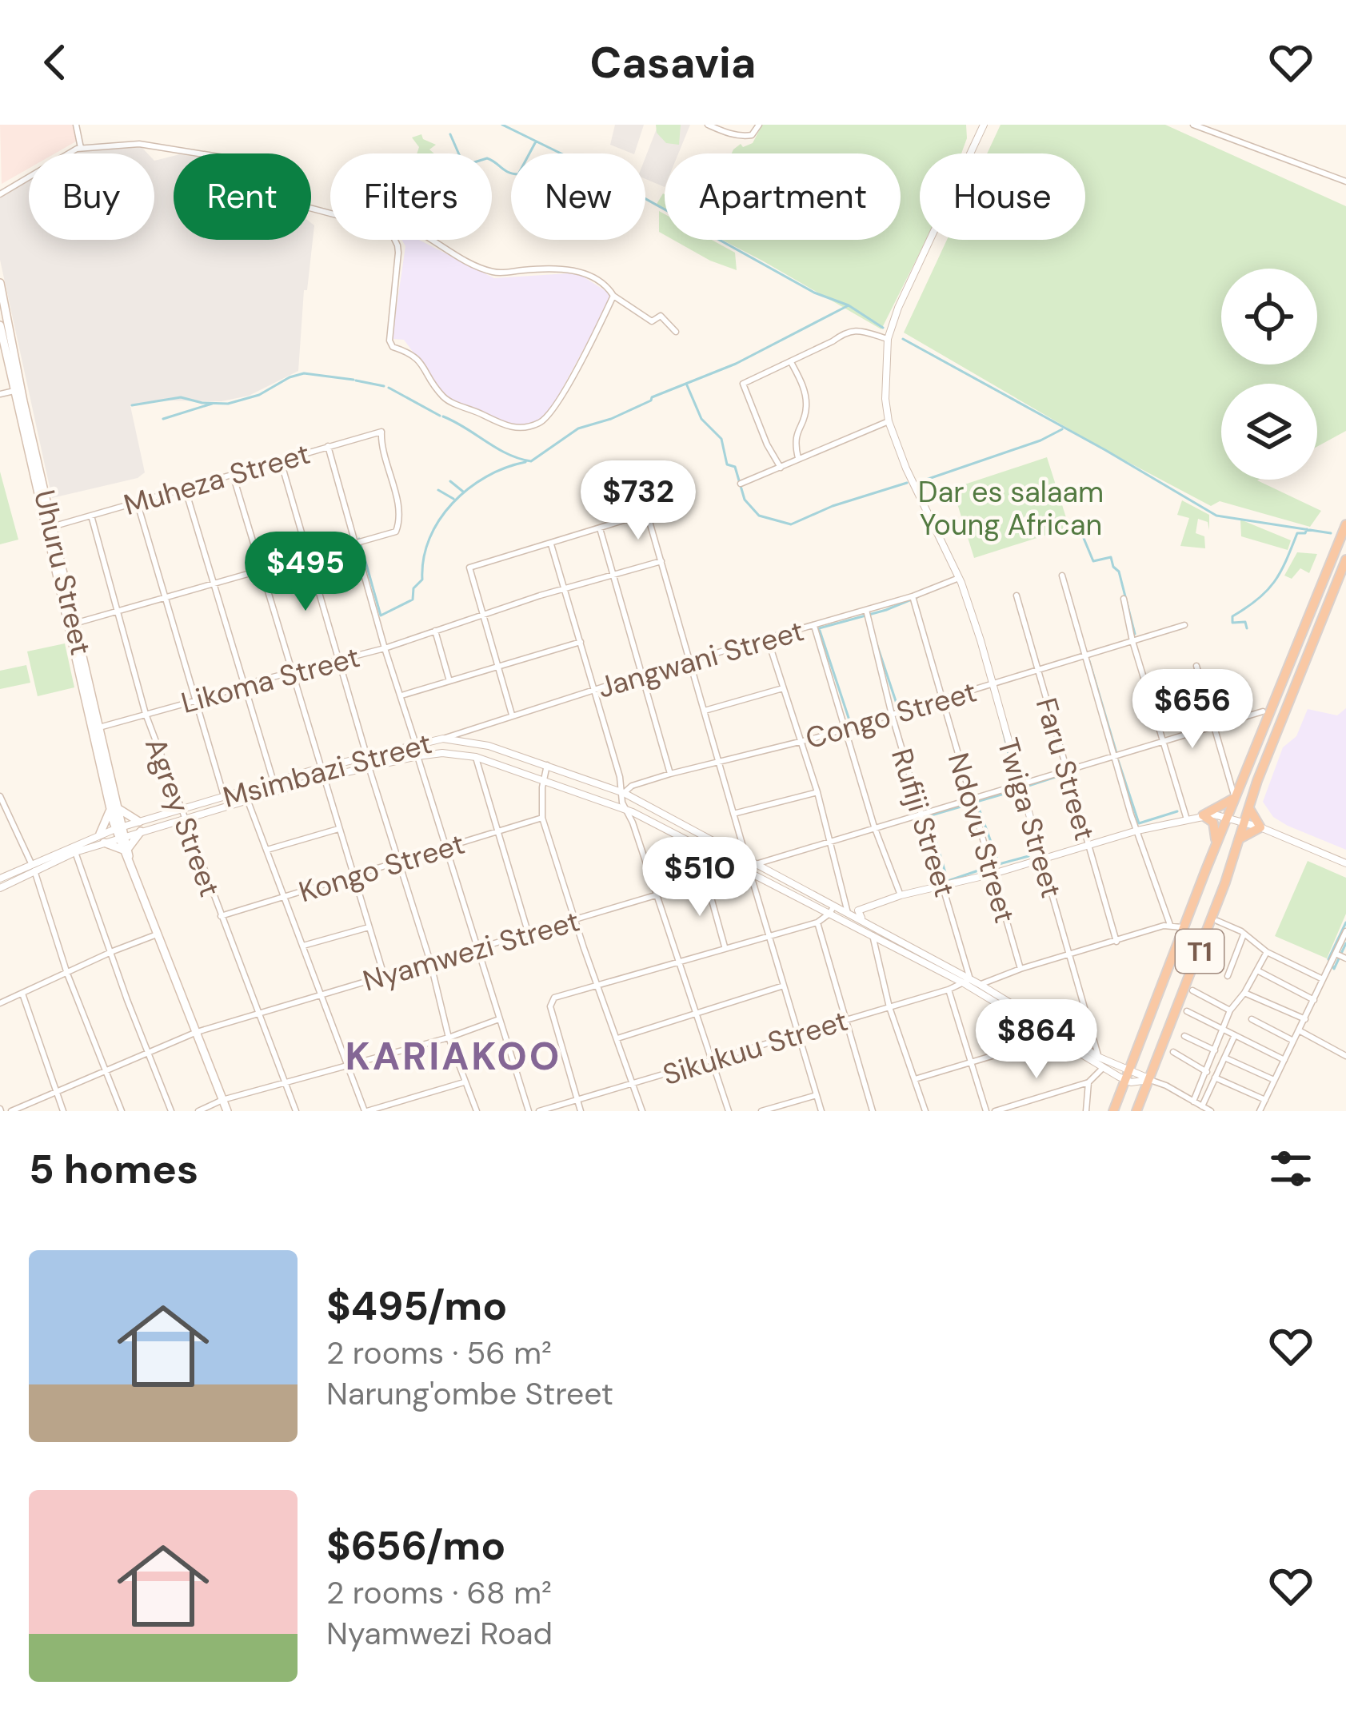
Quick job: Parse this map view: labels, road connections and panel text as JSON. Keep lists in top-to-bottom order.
{
  "streets": {
    "highway": ["T1"],
    "main road": ["Uhuru Street"],
    "street": [
      "Muheza Street",
      "Jangwani Street",
      "Likoma Street",
      "Congo Street",
      "Faru Street",
      "Msimbazi Street",
      "Agrey Street",
      "Twiga Street",
      "Rufiji Street",
      "Ndovu Street",
      "Kongo Street",
      "Nyamwezi Street",
      "Sikukuu Street"
    ]
  },
  "crossings": [
    ["Muheza Street", "Uhuru Street"],
    ["Muheza Street", "Agrey Street"],
    ["Uhuru Street", "Likoma Street"],
    ["Uhuru Street", "Msimbazi Street"],
    ["Uhuru Street", "Nyamwezi Street"],
    ["Jangwani Street", "Msimbazi Street"],
    ["Jangwani Street", "Twiga Street"],
    ["Jangwani Street", "Rufiji Street"],
    ["Jangwani Street", "Ndovu Street"],
    ["Likoma Street", "Agrey Street"],
    ["Congo Street", "Faru Street"],
    ["Congo Street", "Msimbazi Street"],
    ["Congo Street", "Twiga Street"],
    ["Congo Street", "Rufiji Street"],
    ["Congo Street", "Ndovu Street"],
    ["Msimbazi Street", "Agrey Street"],
    ["Msimbazi Street", "Twiga Street"],
    ["Msimbazi Street", "Rufiji Street"],
    ["Msimbazi Street", "Nyamwezi Street"],
    ["Msimbazi Street", "T1"],
    ["Msimbazi Street", "Sikukuu Street"],
    ["Agrey Street", "Kongo Street"],
    ["Agrey Street", "Nyamwezi Street"],
    ["Rufiji Street", "Sikukuu Street"]
  ],
  "districts": ["KARIAKOO"],
  "parks": ["Dar es salaam Young African"],
  "page": {
    "header": "Casavia",
    "chip": [
      "Buy",
      "Rent",
      "Filters",
      "New",
      "Apartment",
      "House"
    ],
    "price": [
      "$732",
      "$495",
      "$656",
      "$510",
      "$864"
    ],
    "heading": "5 homes",
    "list": [
      {
        "name": "$495/mo",
        "note": "2 rooms · 56 m² · Narung'ombe Street"
      },
      {
        "name": "$656/mo",
        "note": "2 rooms · 68 m² · Nyamwezi Road"
      }
    ]
  }
}
